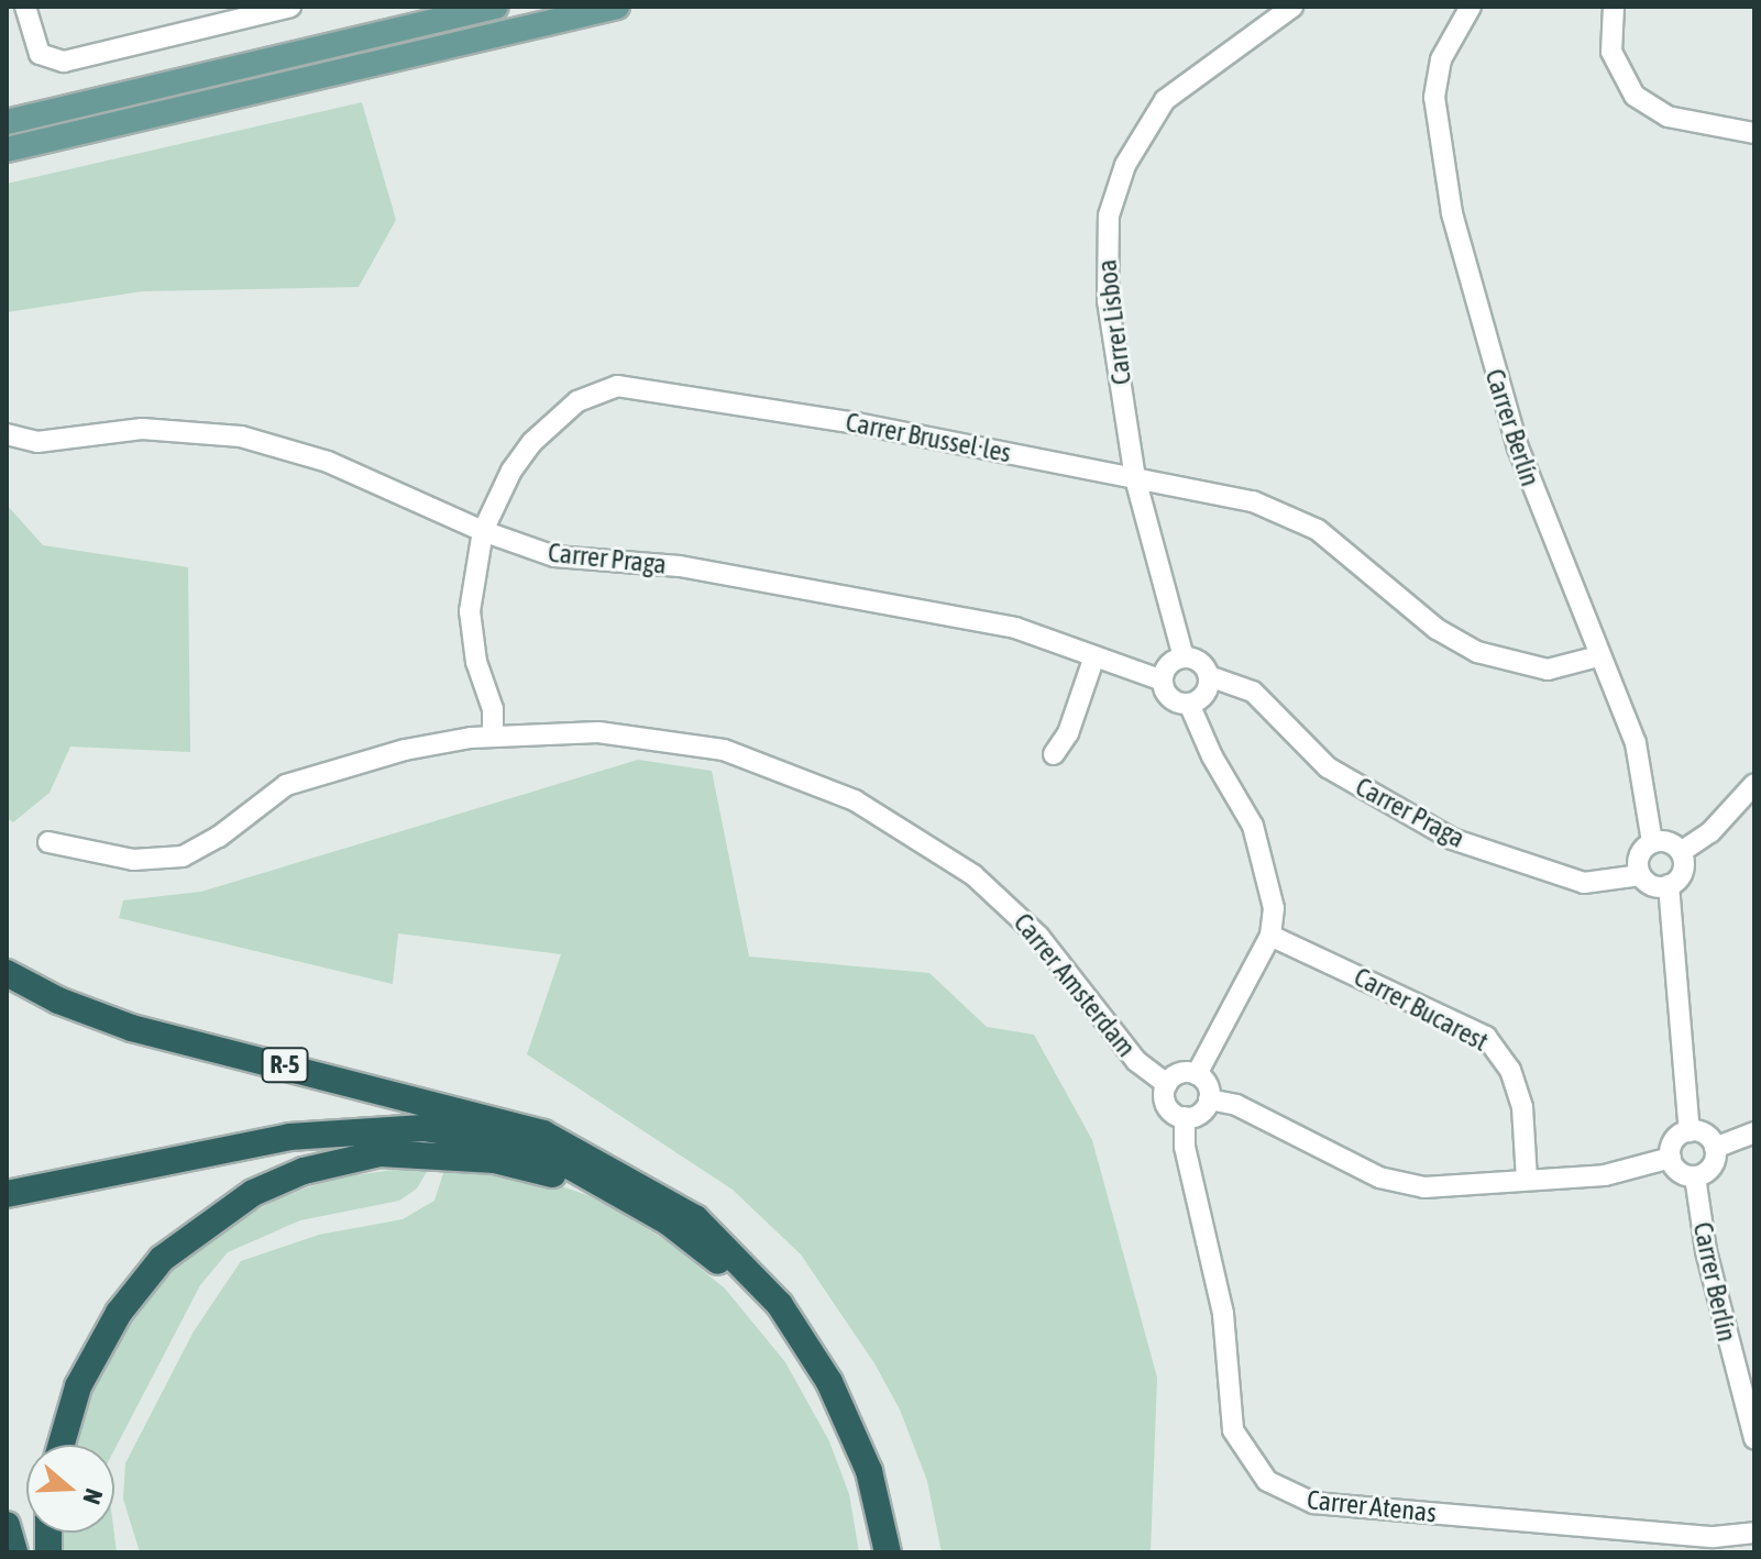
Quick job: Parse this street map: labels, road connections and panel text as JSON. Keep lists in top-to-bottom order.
{
  "streets": {
    "highway": ["R-5"],
    "street": [
      "Carrer Lisboa",
      "Carrer Berlín",
      "Carrer Brussel·les",
      "Carrer Praga",
      "Carrer Amsterdam",
      "Carrer Bucarest",
      "Carrer Atenas"
    ]
  },
  "crossings": [
    ["Carrer Lisboa", "Carrer Brussel·les"],
    ["Carrer Lisboa", "Carrer Praga"],
    ["Carrer Berlín", "Carrer Brussel·les"],
    ["Carrer Berlín", "Carrer Praga"],
    ["Carrer Brussel·les", "Carrer Praga"],
    ["Carrer Brussel·les", "Carrer Amsterdam"],
    ["Carrer Amsterdam", "Carrer Atenas"]
  ],
  "north": "right"
}
